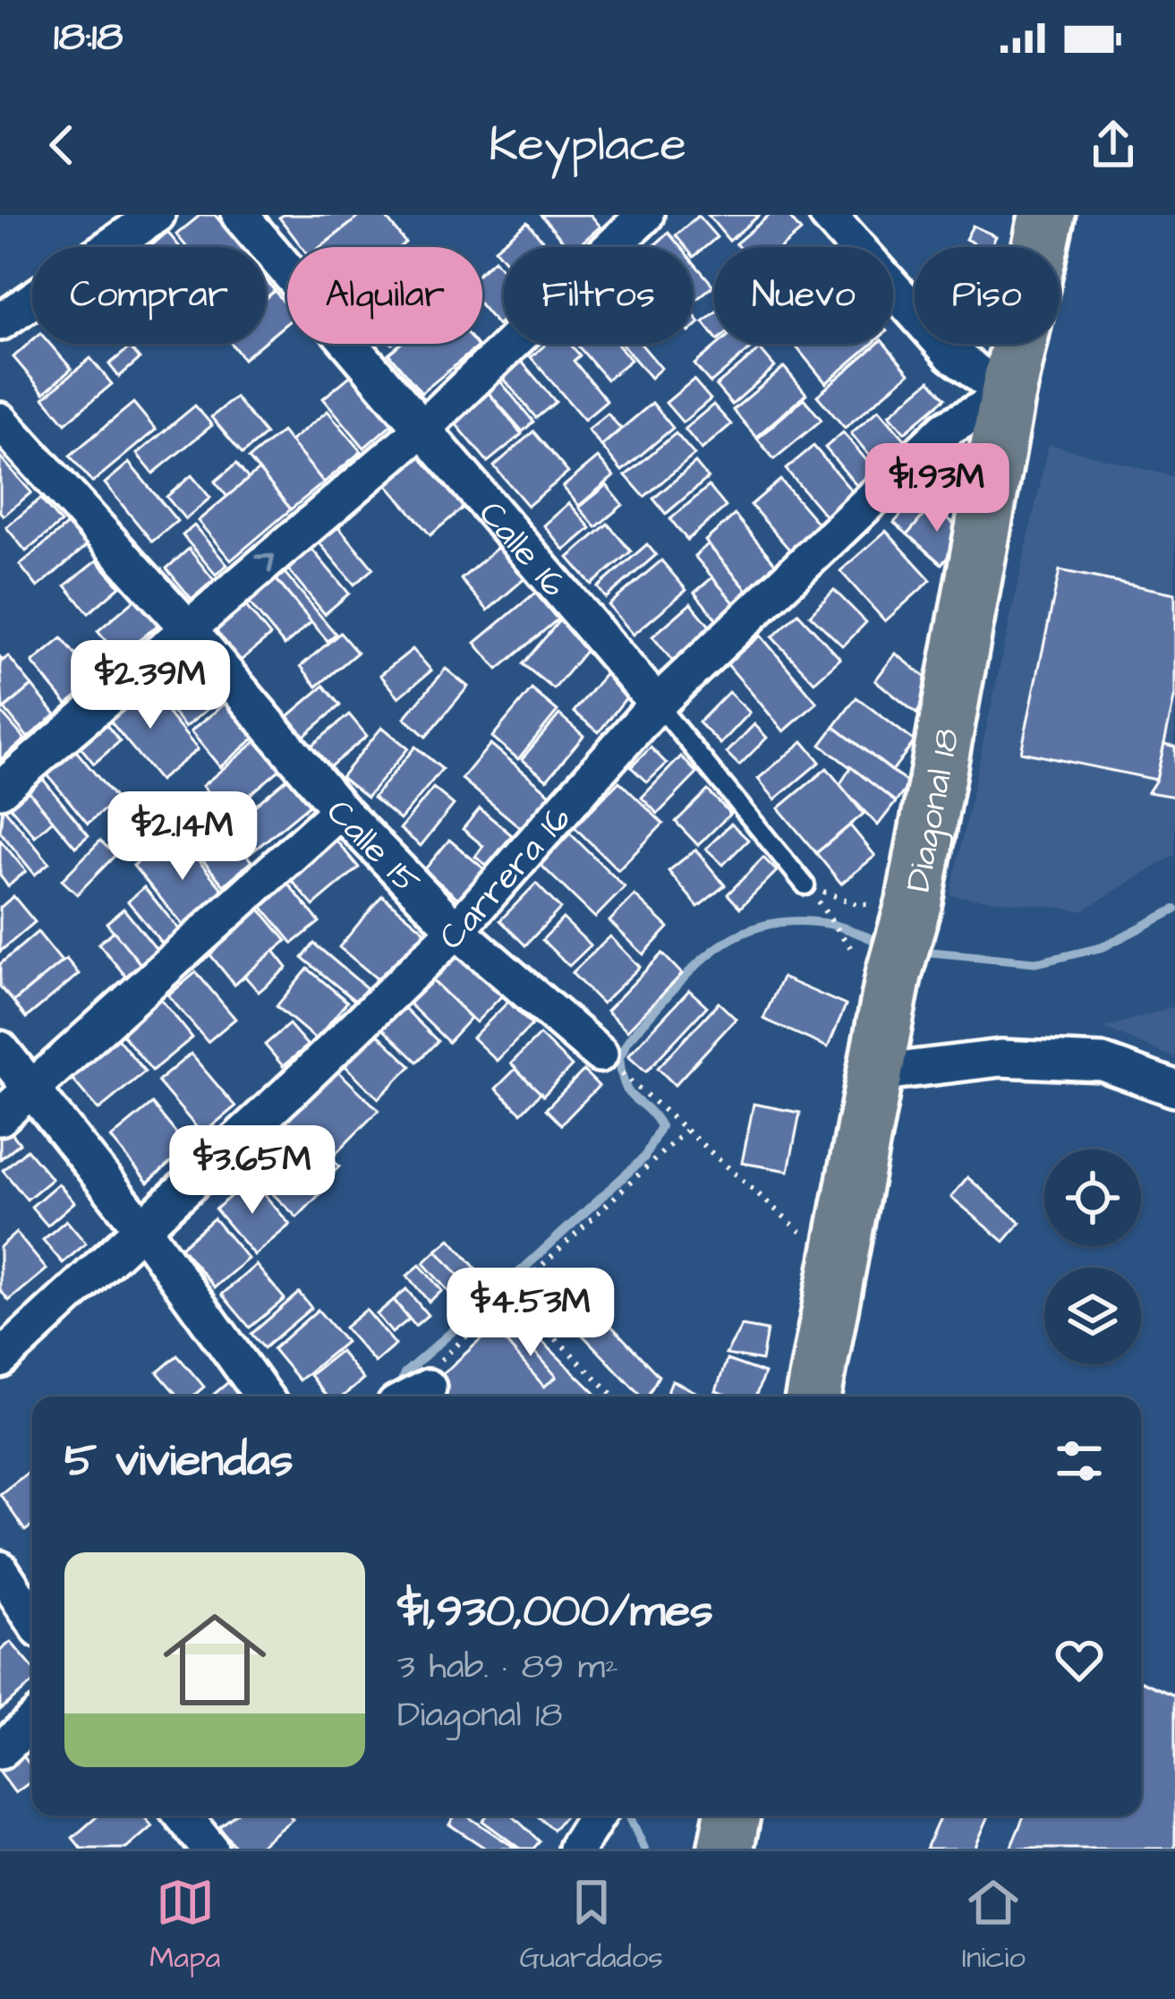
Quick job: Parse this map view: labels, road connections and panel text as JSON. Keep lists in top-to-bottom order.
{
  "streets": {
    "main road": ["Diagonal 18"],
    "street": ["Calle 16", "Calle 15", "Carrera 16"]
  },
  "crossings": [
    ["Calle 16", "Carrera 16"],
    ["Diagonal 18", "Carrera 16"],
    ["Calle 15", "Carrera 16"]
  ],
  "page": {
    "status": "18:18",
    "header": "Keyplace",
    "chip": [
      "Comprar",
      "Alquilar",
      "Filtros",
      "Nuevo",
      "Piso"
    ],
    "price": [
      "$1.93M",
      "$2.39M",
      "$2.14M",
      "$3.65M",
      "$4.53M"
    ],
    "heading": "5 viviendas",
    "list": [
      {
        "name": "$1,930,000/mes",
        "note": "3 hab. · 89 m² · Diagonal 18"
      }
    ],
    "tabs": ["Mapa", "Guardados", "Inicio"]
  }
}
